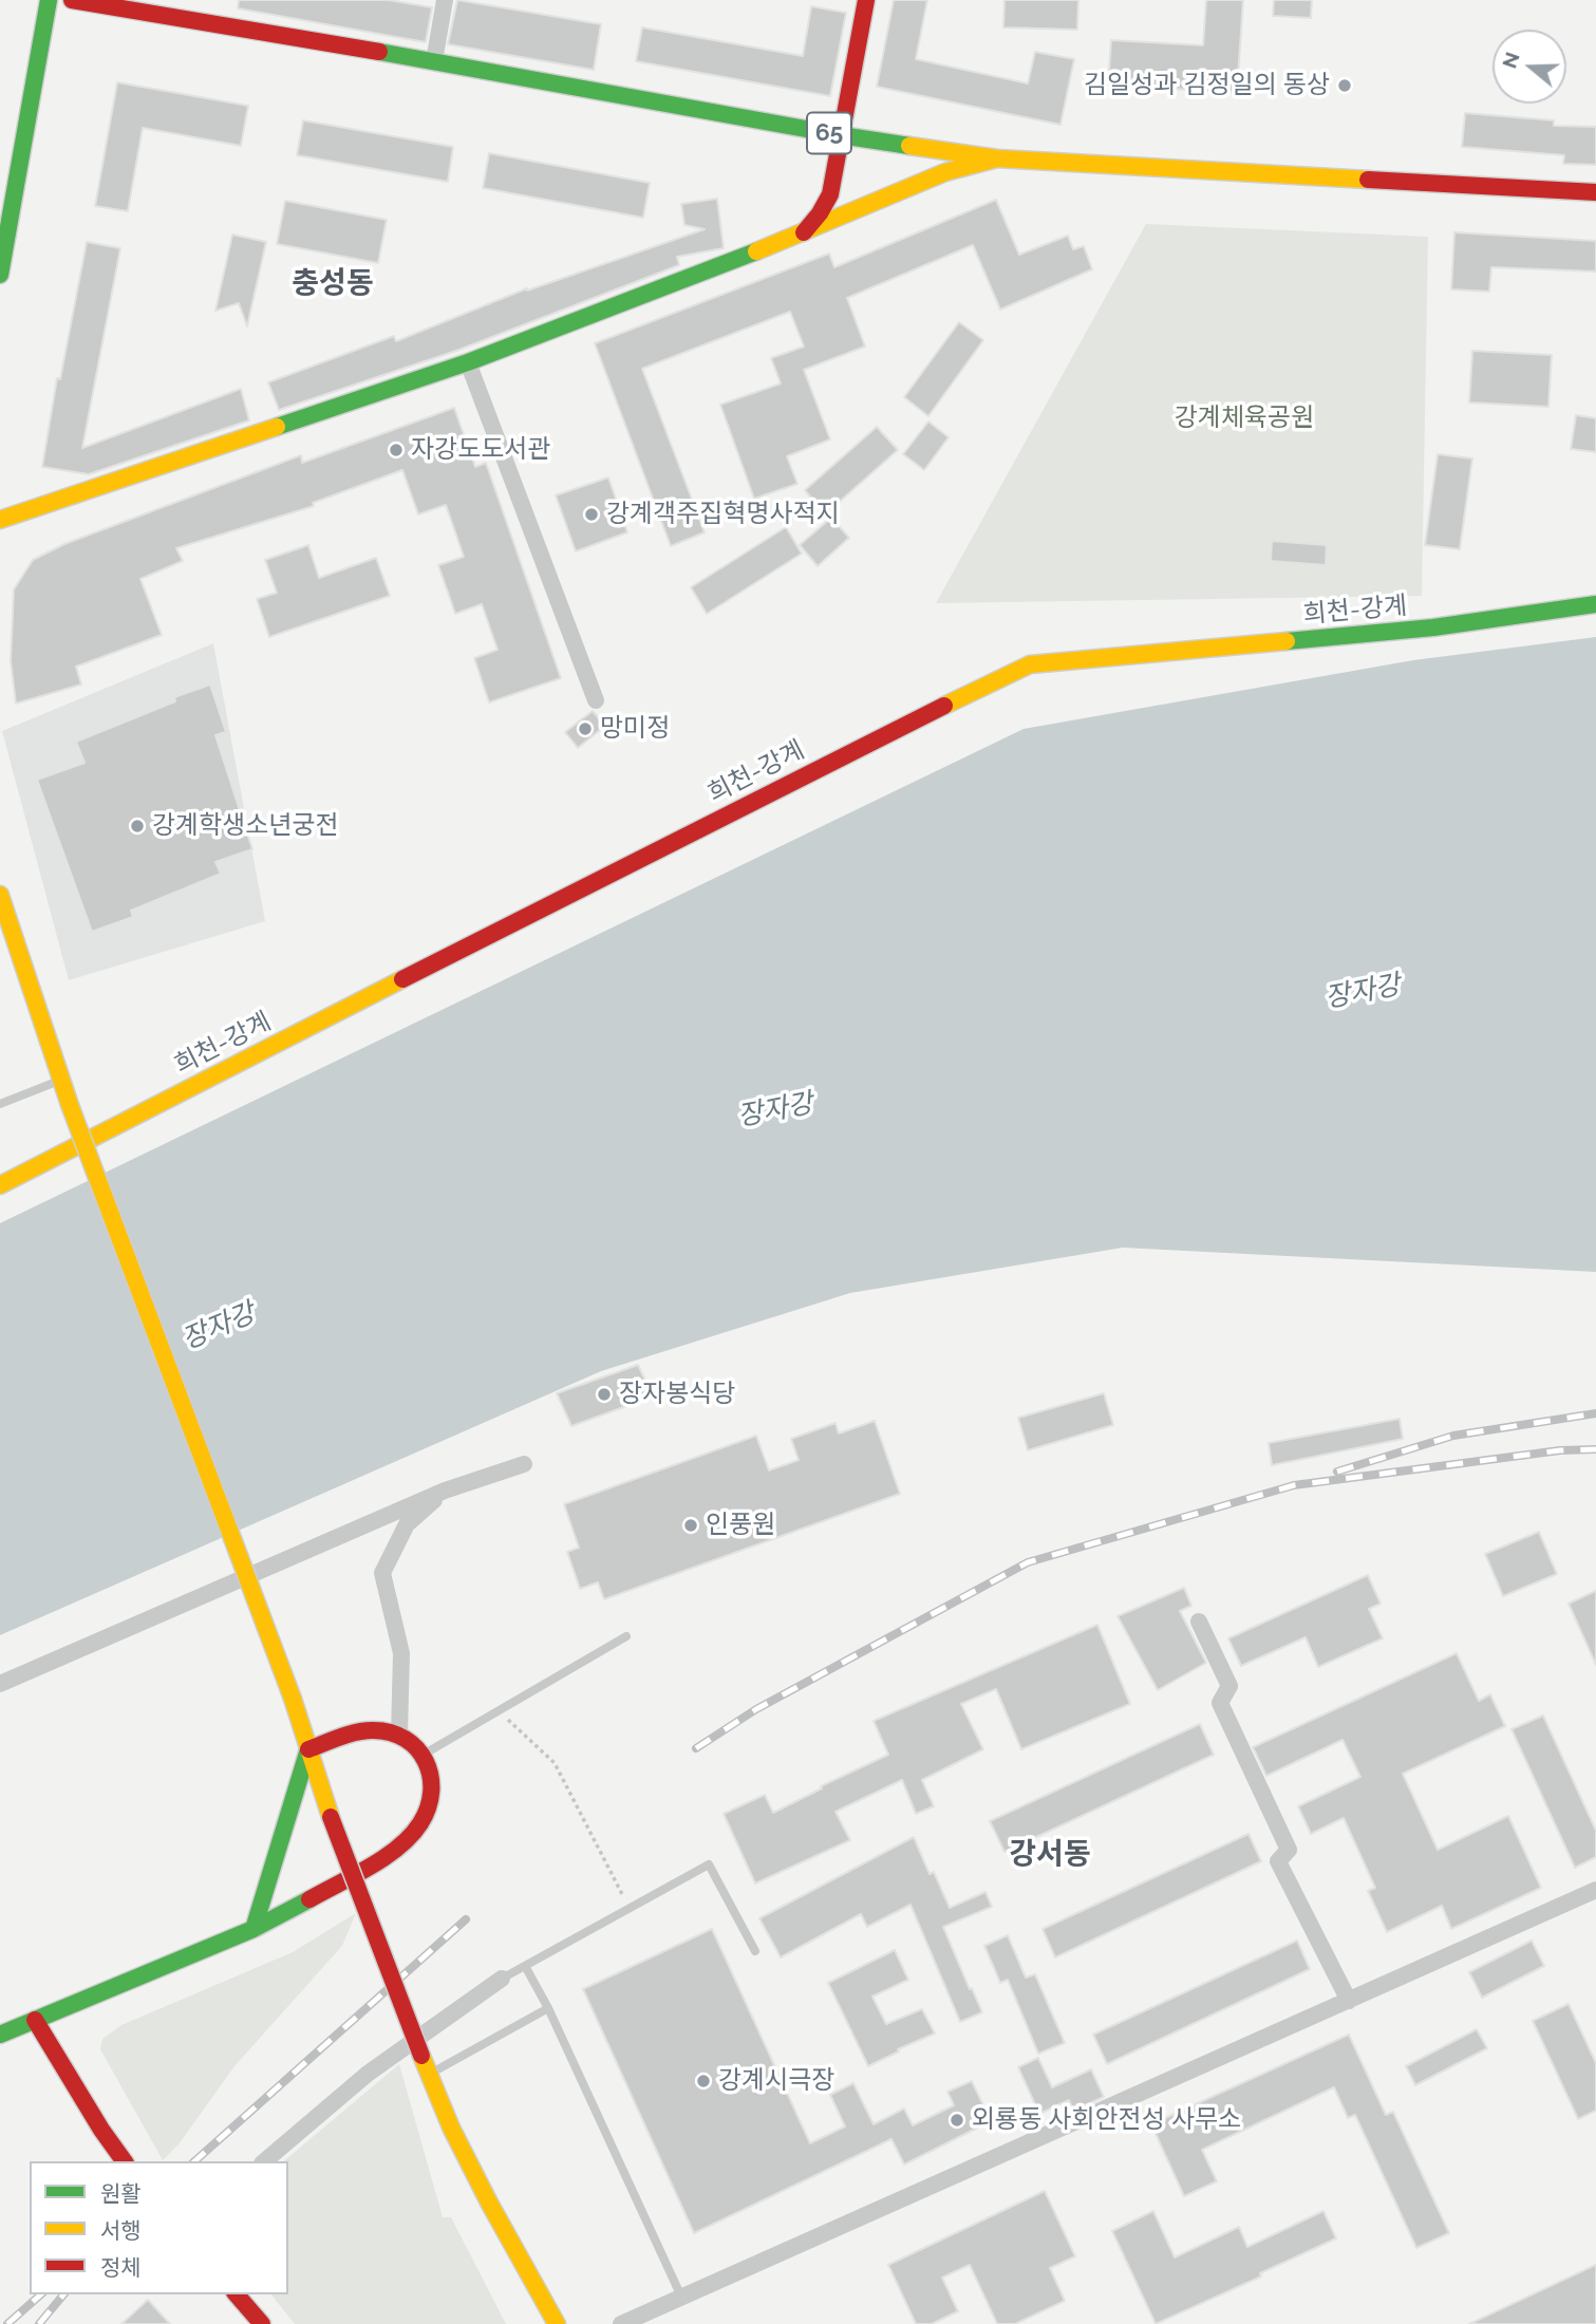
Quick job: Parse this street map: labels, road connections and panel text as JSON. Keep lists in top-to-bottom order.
{
  "streets": {
    "main road": ["65", "희천-강계"]
  },
  "districts": ["충성동", "강서동"],
  "water": ["장자강"],
  "parks": ["강계체육공원"],
  "places": [
    "김일성과 김정일의 동상",
    "자강도도서관",
    "강계객주집혁명사적지",
    "망미정",
    "강계학생소년궁전",
    "장자봉식당",
    "인풍원",
    "강계시극장",
    "외룡동 사회안전성 사무소"
  ],
  "legend": ["원활", "서행", "정체"],
  "north": "left"
}
